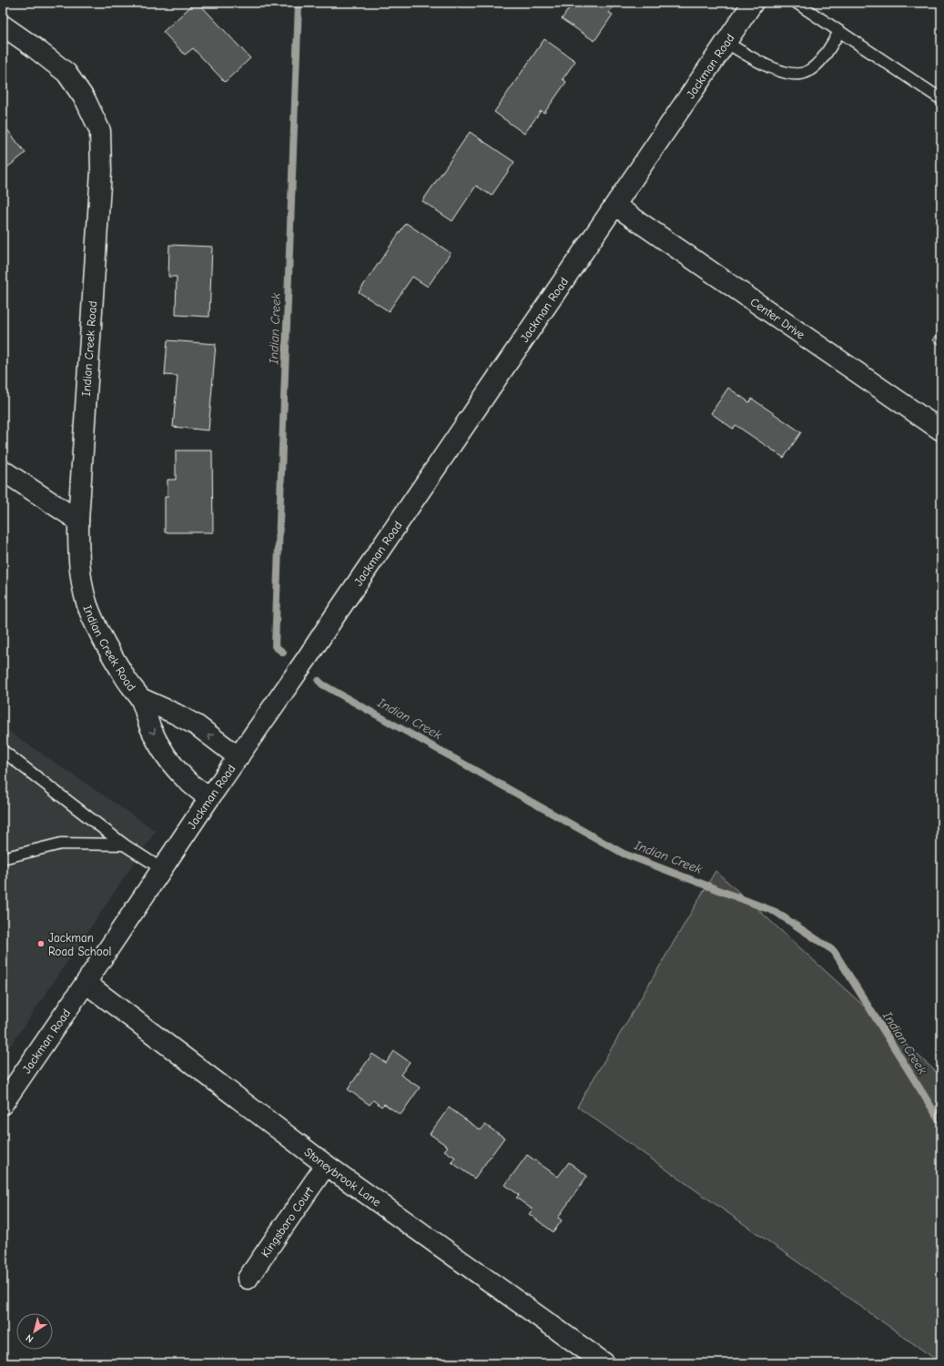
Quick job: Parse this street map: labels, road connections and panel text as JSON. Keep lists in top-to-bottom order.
{
  "streets": {
    "street": [
      "Jackman Road",
      "Center Drive",
      "Indian Creek Road",
      "Stoneybrook Lane",
      "Kingsboro Court"
    ]
  },
  "crossings": [
    ["Jackman Road", "Center Drive"],
    ["Jackman Road", "Indian Creek Road"],
    ["Jackman Road", "Stoneybrook Lane"],
    ["Stoneybrook Lane", "Kingsboro Court"]
  ],
  "water": ["Indian Creek"],
  "places": ["Jackman Road School"],
  "north": "bottom left"
}
